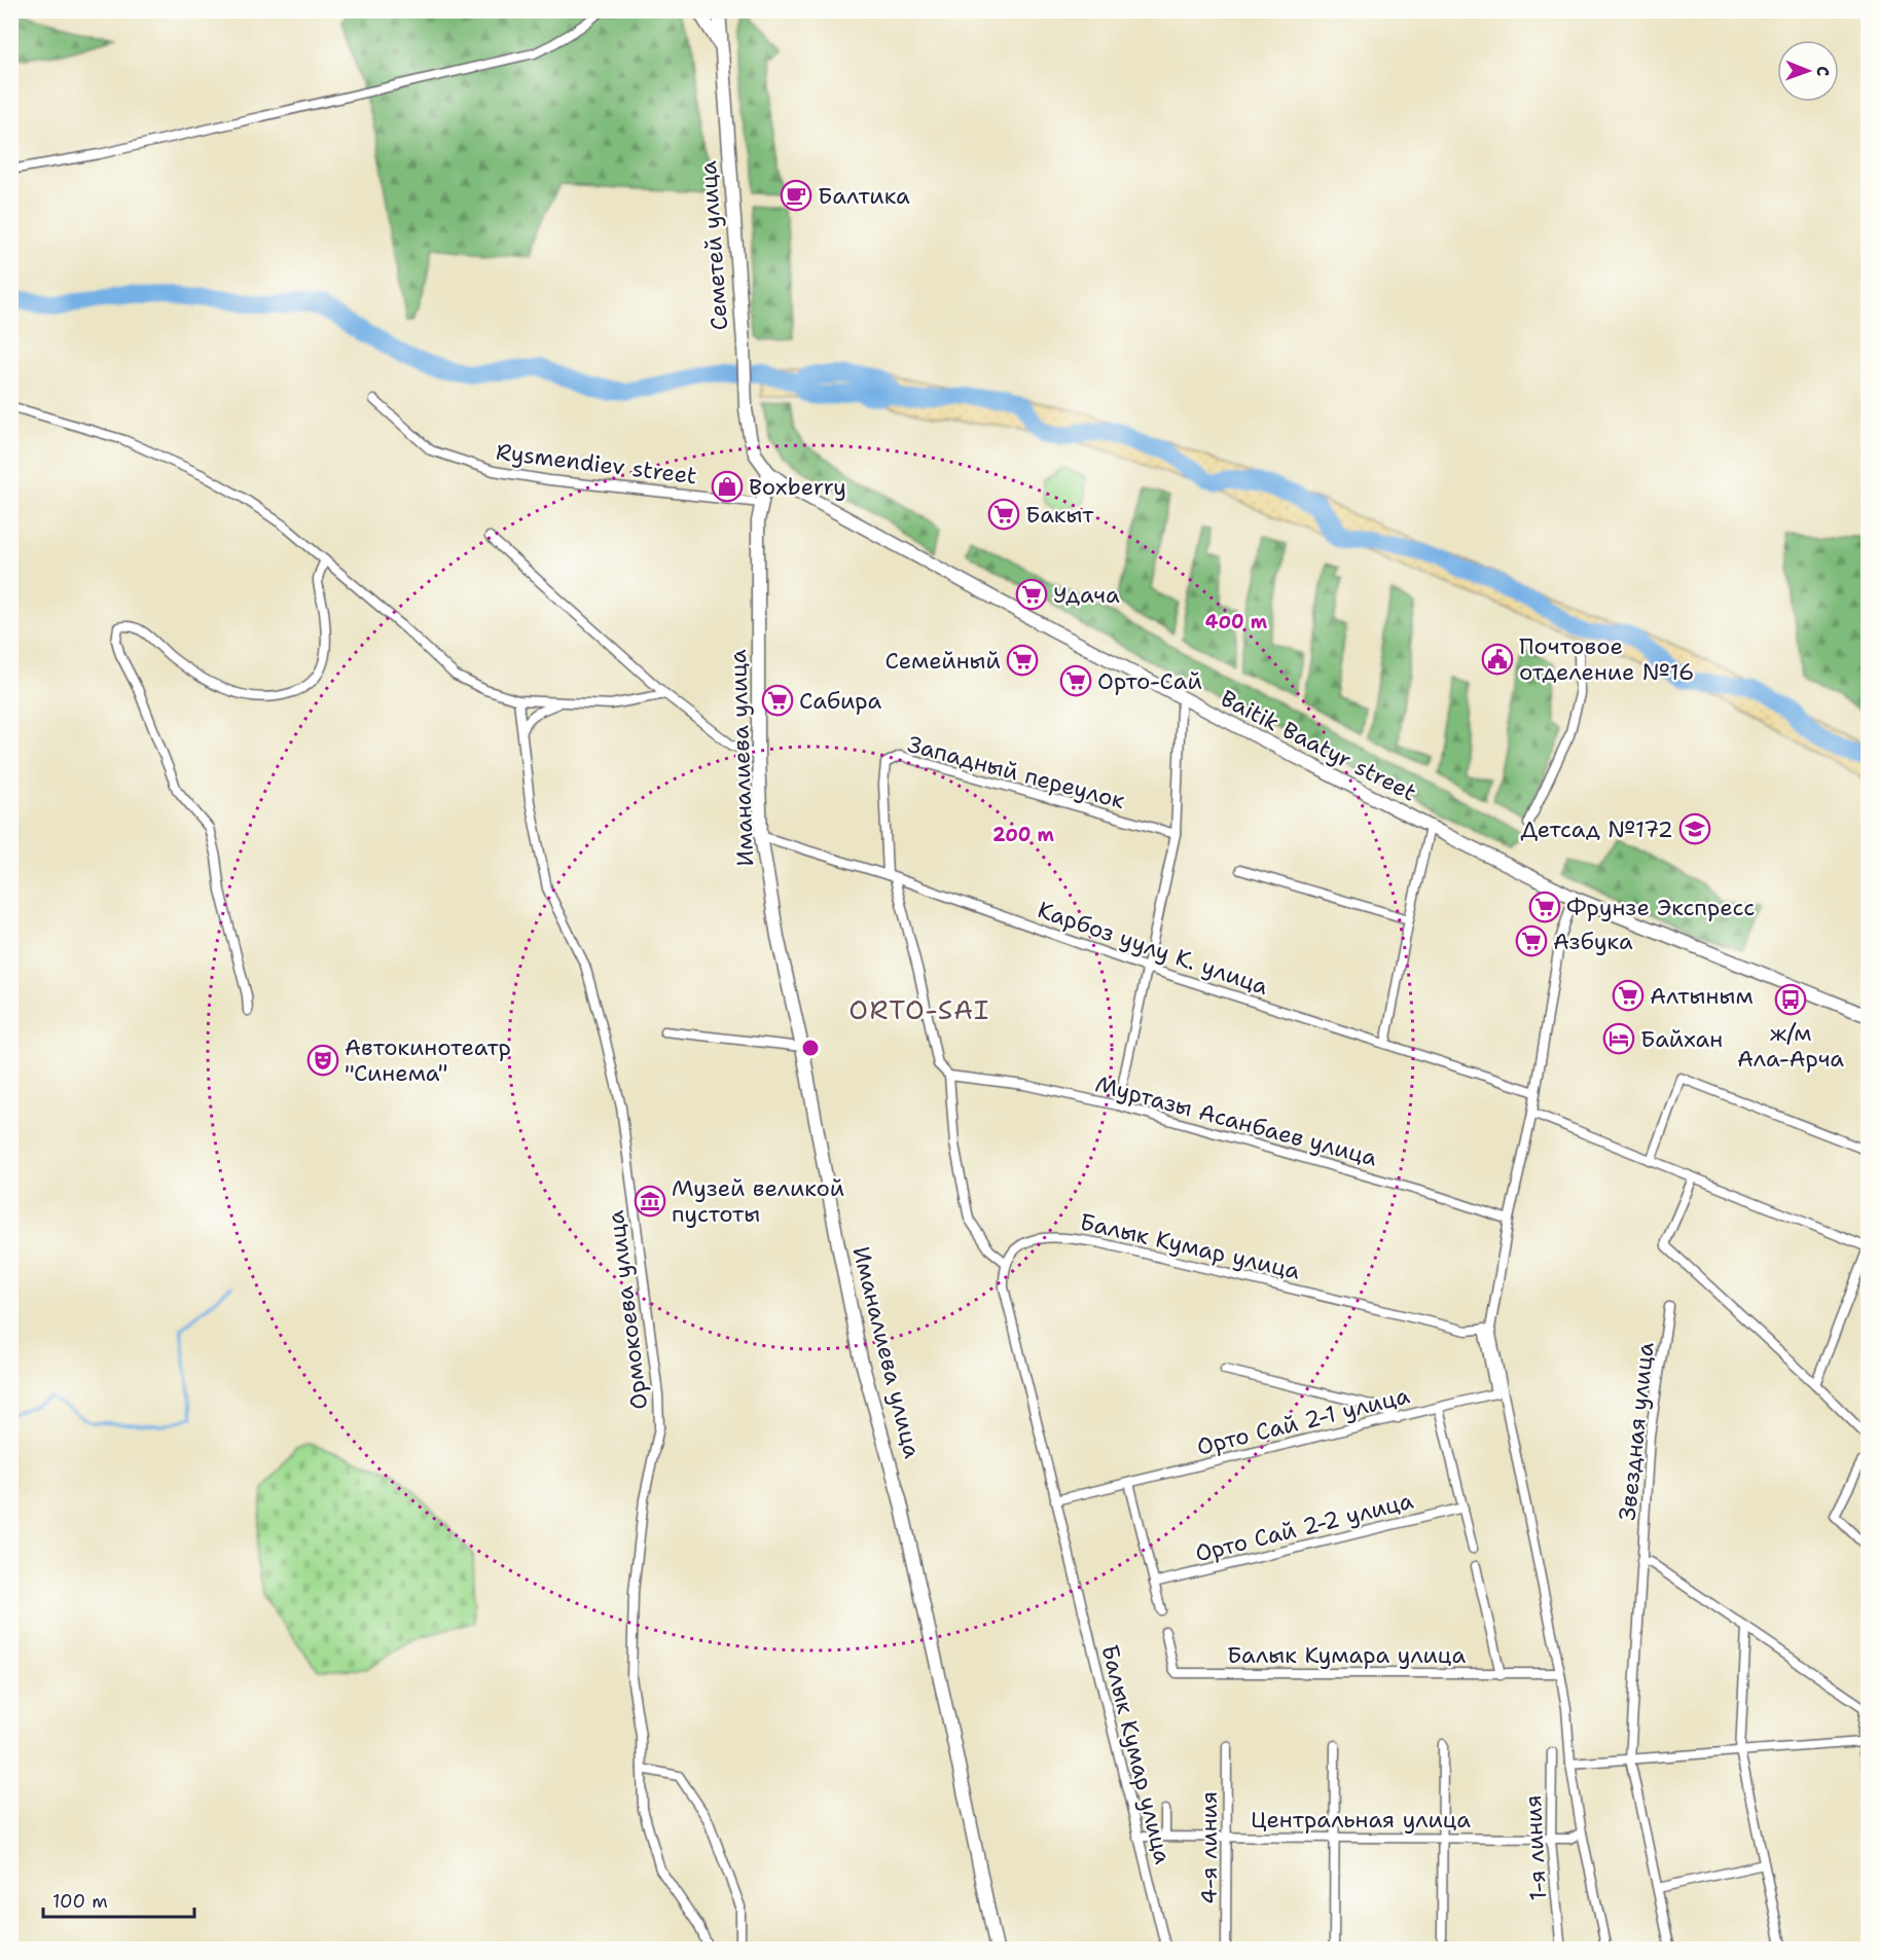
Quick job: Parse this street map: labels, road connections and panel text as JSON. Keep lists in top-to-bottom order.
{
  "streets": {
    "main road": ["Семетей улица", "Baitik Baatyr street", "Иманалиева улица"],
    "street": [
      "Rysmendiev street",
      "Западный переулок",
      "Карбоз уулу К. улица",
      "Муртазы Асанбаев улица",
      "Балык Кумар улица",
      "Ормокоева улица",
      "Орто Сай 2-1 улица",
      "Звездная улица",
      "Орто Сай 2-2 улица",
      "Балык Кумара улица",
      "Центральная улица",
      "4-я линия",
      "1-я линия"
    ]
  },
  "crossings": [
    ["Семетей улица", "Baitik Baatyr street"],
    ["Семетей улица", "Иманалиева улица"],
    ["Rysmendiev street", "Иманалиева улица"],
    ["Baitik Baatyr street", "Иманалиева улица"],
    ["Иманалиева улица", "Карбоз уулу К. улица"],
    ["Западный переулок", "Карбоз уулу К. улица"],
    ["Балык Кумар улица", "Орто Сай 2-1 улица"],
    ["Балык Кумар улица", "Центральная улица"],
    ["Центральная улица", "4-я линия"],
    ["Центральная улица", "1-я линия"]
  ],
  "districts": ["ORTO-SAI"],
  "places": {
    "cafe": ["Балтика"],
    "shop": ["Boxberry"],
    "supermarket": [
      "Бакыт",
      "Удача",
      "Семейный",
      "Орто-Сай",
      "Сабира",
      "Фрунзе Экспресс",
      "Азбука",
      "Алтыным"
    ],
    "public building": ["Почтовое отделение №16"],
    "school or university": ["Детсад №172"],
    "bus stop": ["ж/м Ала-Арча"],
    "hotel": ["Байхан"],
    "theatre": ["Автокинотеатр \"Синема\""],
    "museum": ["Музей великой пустоты"]
  },
  "scale_bar": "100 m",
  "north": "right",
  "rings": ["400 m", "200 m"]
}
